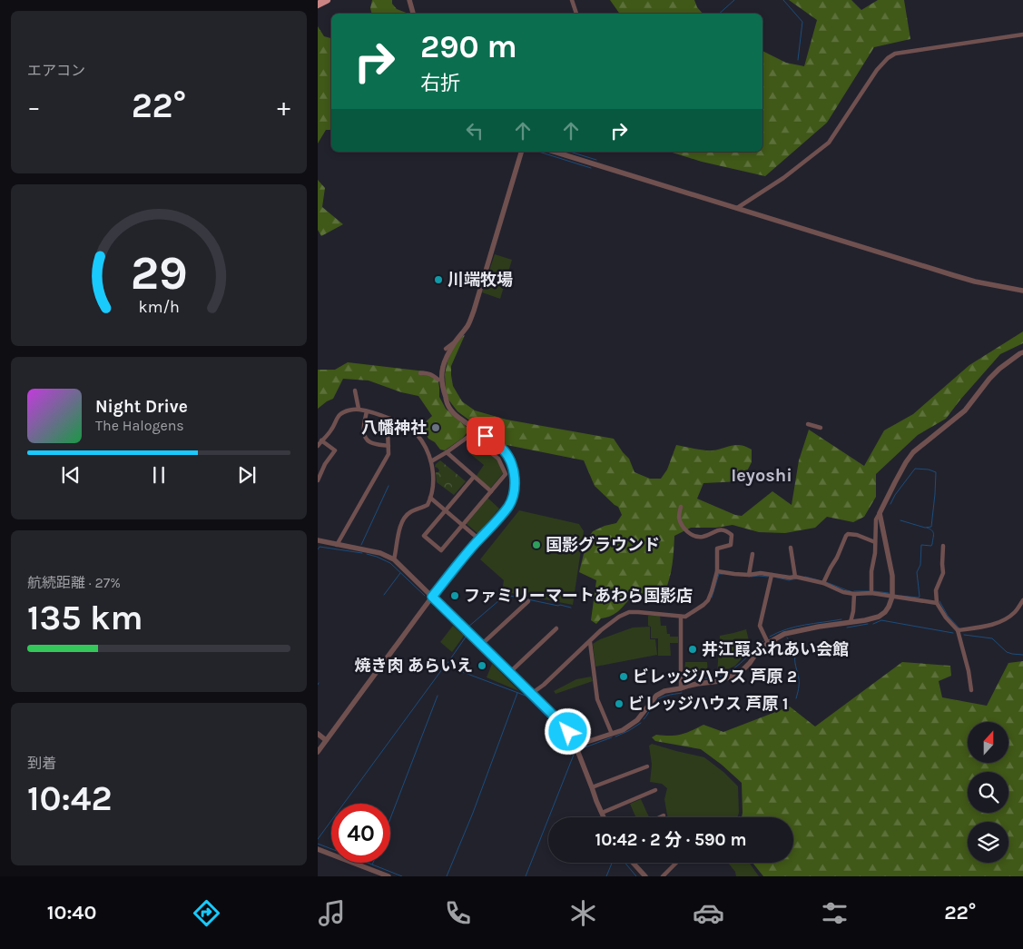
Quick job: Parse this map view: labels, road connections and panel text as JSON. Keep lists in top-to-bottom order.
{
  "districts": ["Ieyoshi"],
  "places": [
    "川端牧場",
    "八幡神社",
    "国影グラウンド",
    "ファミリーマートあわら国影店",
    "井江葭ふれあい会館",
    "焼き肉 あらいえ",
    "ビレッジハウス 芦原 2",
    "ビレッジハウス 芦原 1"
  ],
  "north": "top",
  "page": {
    "tile": [
      "エアコン",
      ["航続距離 · 27%", "135 km"],
      ["到着", "10:42"]
    ],
    "turn": ["290 m", "右折"],
    "heat": ["−", "22°", "+"],
    "song": ["Night Drive", "The Halogens"],
    "limit": "40",
    "trip": "10:42 · 2 分 · 590 m",
    "tabs": ["10:40", "22°"],
    "gauge": ["29", "km/h"]
  }
}
